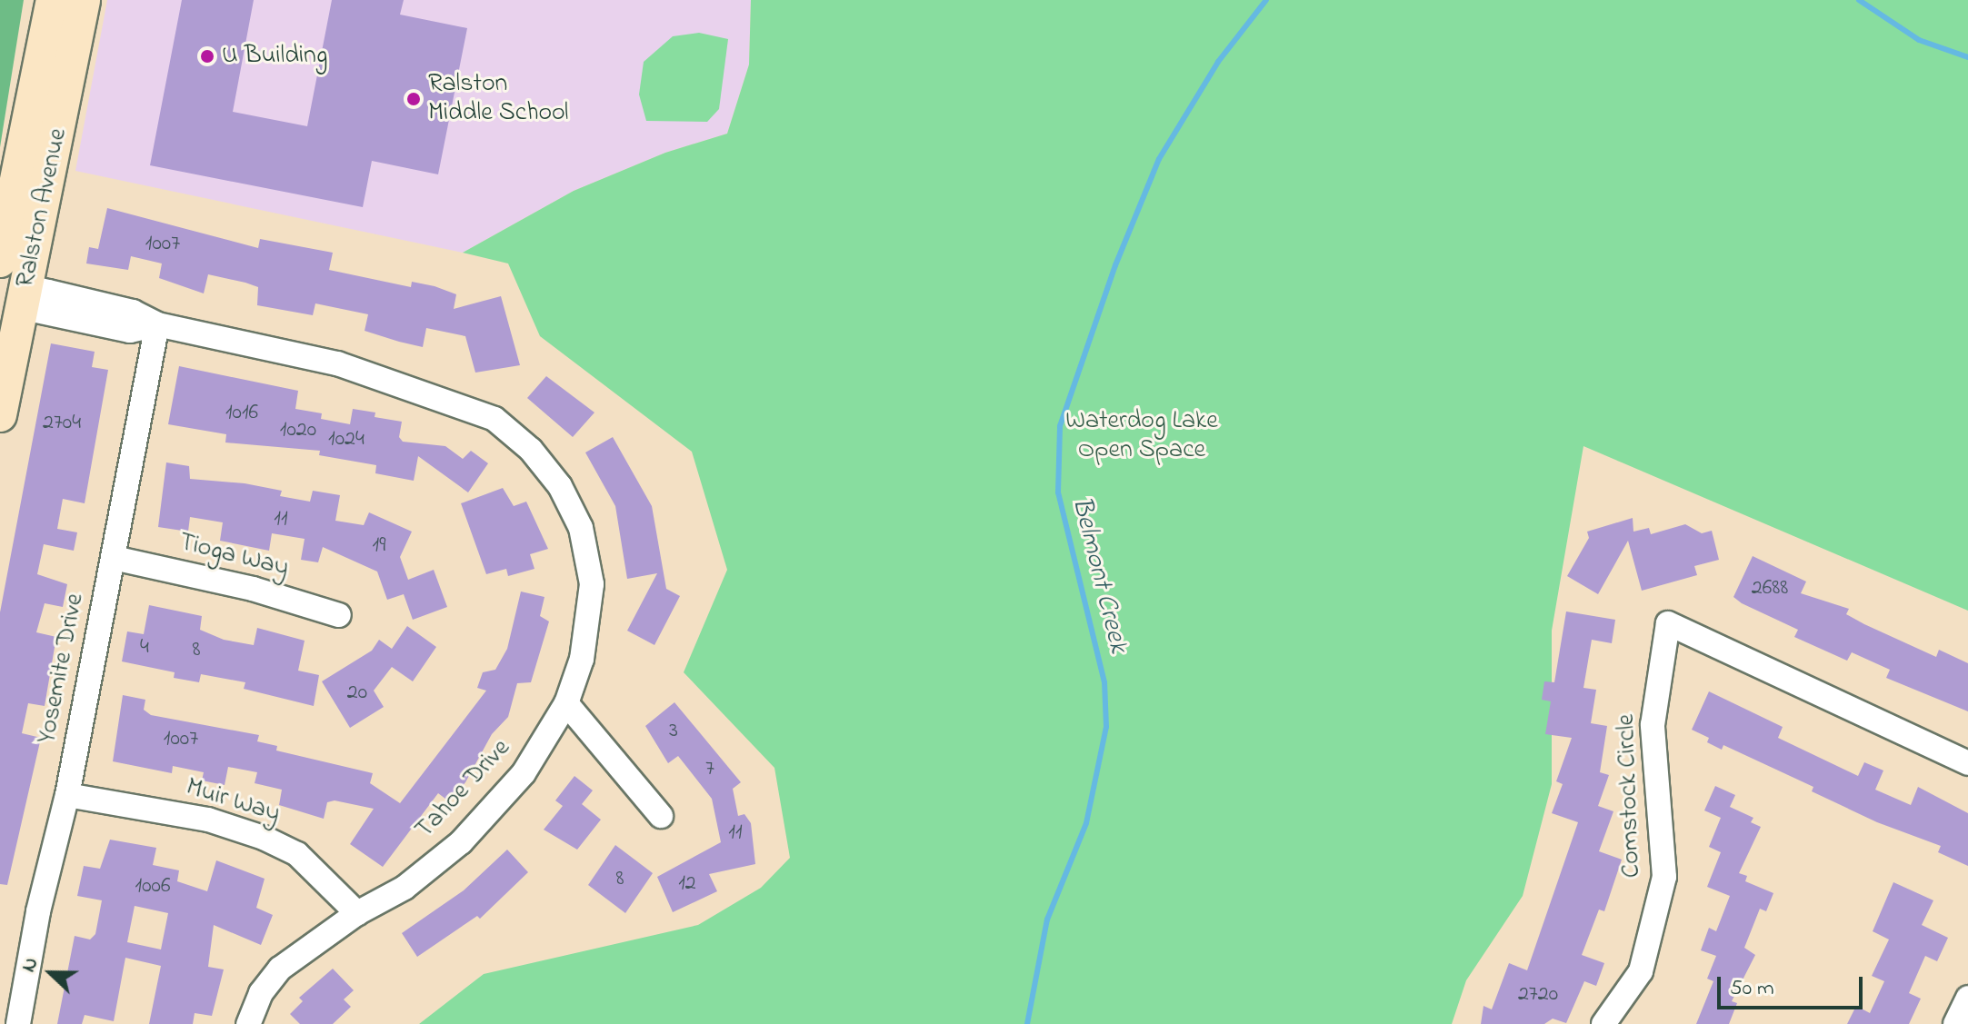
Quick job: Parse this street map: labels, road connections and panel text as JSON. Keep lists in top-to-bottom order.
{
  "streets": {
    "main road": ["Ralston Avenue"],
    "street": [
      "Tioga Way",
      "Yosemite Drive",
      "Tahoe Drive",
      "Comstock Circle",
      "Muir Way"
    ]
  },
  "crossings": [
    ["Ralston Avenue", "Tahoe Drive"],
    ["Tioga Way", "Yosemite Drive"],
    ["Yosemite Drive", "Tahoe Drive"],
    ["Yosemite Drive", "Muir Way"],
    ["Tahoe Drive", "Muir Way"]
  ],
  "water": ["Belmont Creek"],
  "parks": ["Waterdog Lake Open Space"],
  "places": ["U Building", "Ralston Middle School"],
  "house_numbers": [
    "1007",
    "1016",
    "2704",
    "1020",
    "1024",
    "11",
    "19",
    "2688",
    "4",
    "8",
    "20",
    "3",
    "1007",
    "7",
    "11",
    "8",
    "12",
    "1006",
    "2720"
  ],
  "scale_bar": "50 m",
  "north": "left"
}
